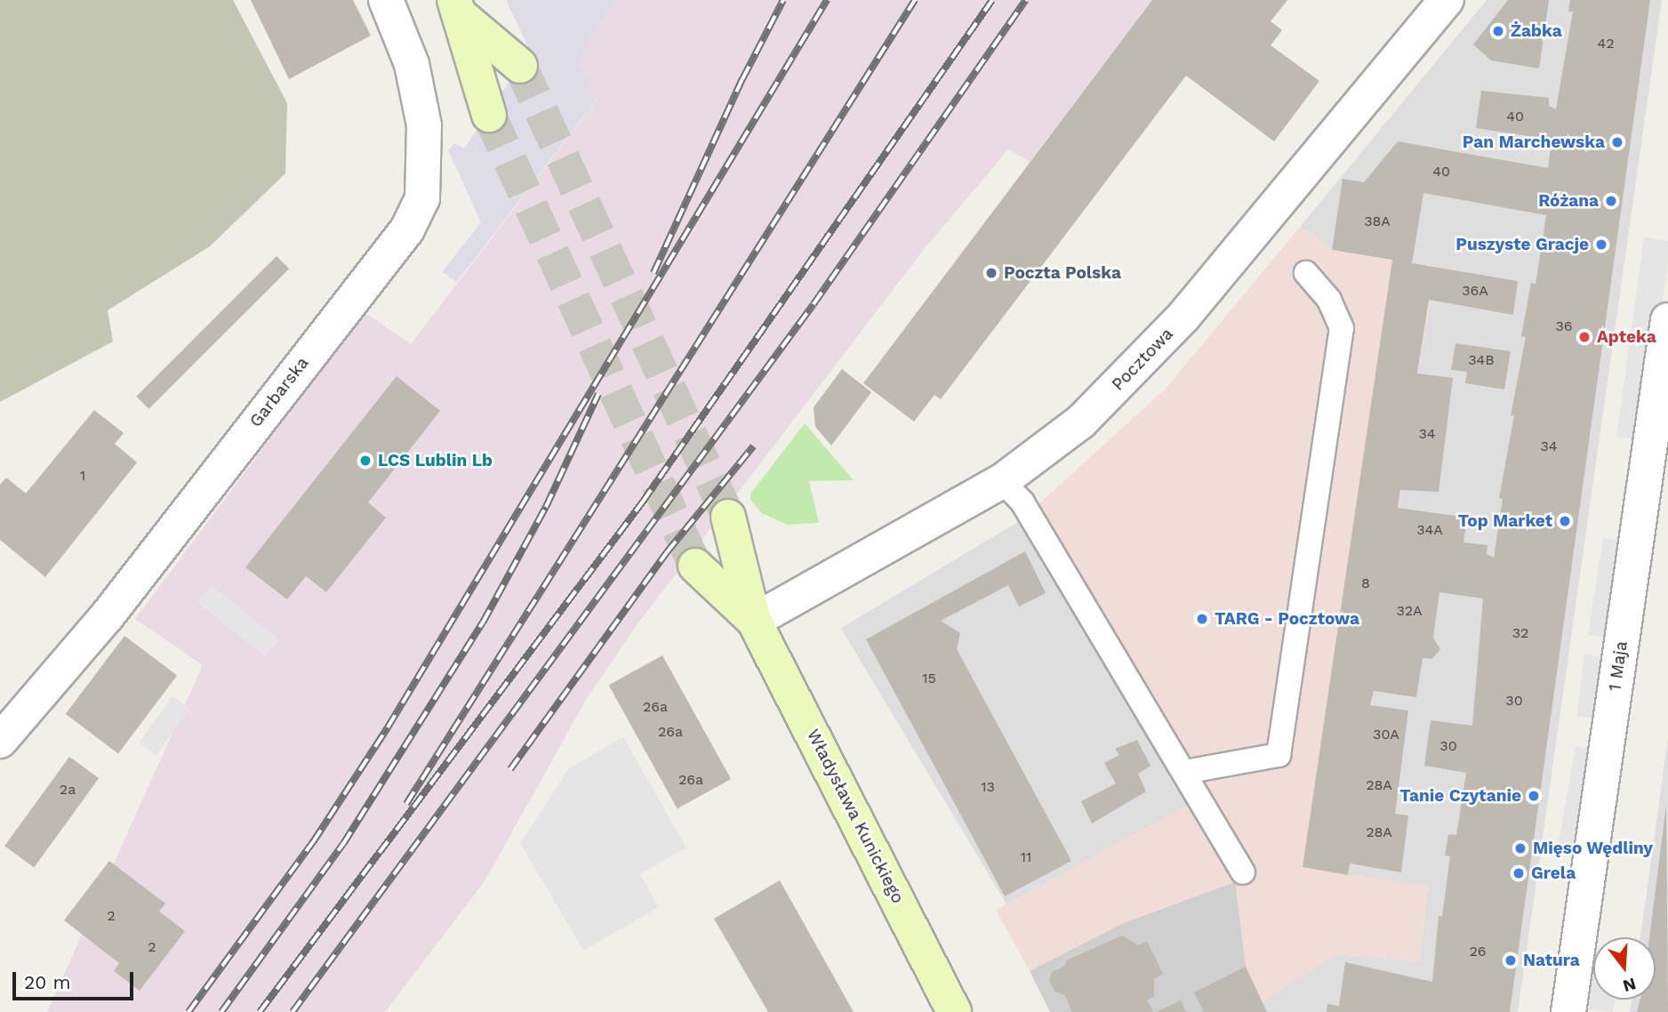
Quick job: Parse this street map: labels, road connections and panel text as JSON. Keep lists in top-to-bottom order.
{
  "streets": {
    "main road": ["Władysława Kunickiego"],
    "street": ["Pocztowa", "Garbarska", "1 Maja"]
  },
  "crossings": [
    ["Pocztowa", "Władysława Kunickiego"]
  ],
  "places": [
    "Żabka",
    "Pan Marchewska",
    "Różana",
    "Puszyste Gracje",
    "Poczta Polska",
    "Apteka",
    "LCS Lublin Lb",
    "Top Market",
    "TARG - Pocztowa",
    "Tanie Czytanie",
    "Mięso Wędliny",
    "Grela",
    "Natura"
  ],
  "house_numbers": [
    "42",
    "40",
    "40",
    "38A",
    "36A",
    "36",
    "34B",
    "34",
    "34",
    "1",
    "34A",
    "8",
    "32A",
    "32",
    "15",
    "30",
    "26a",
    "26a",
    "30A",
    "30",
    "26a",
    "28A",
    "13",
    "2a",
    "28A",
    "11",
    "2",
    "2",
    "26"
  ],
  "scale_bar": "20 m",
  "north": "bottom"
}
